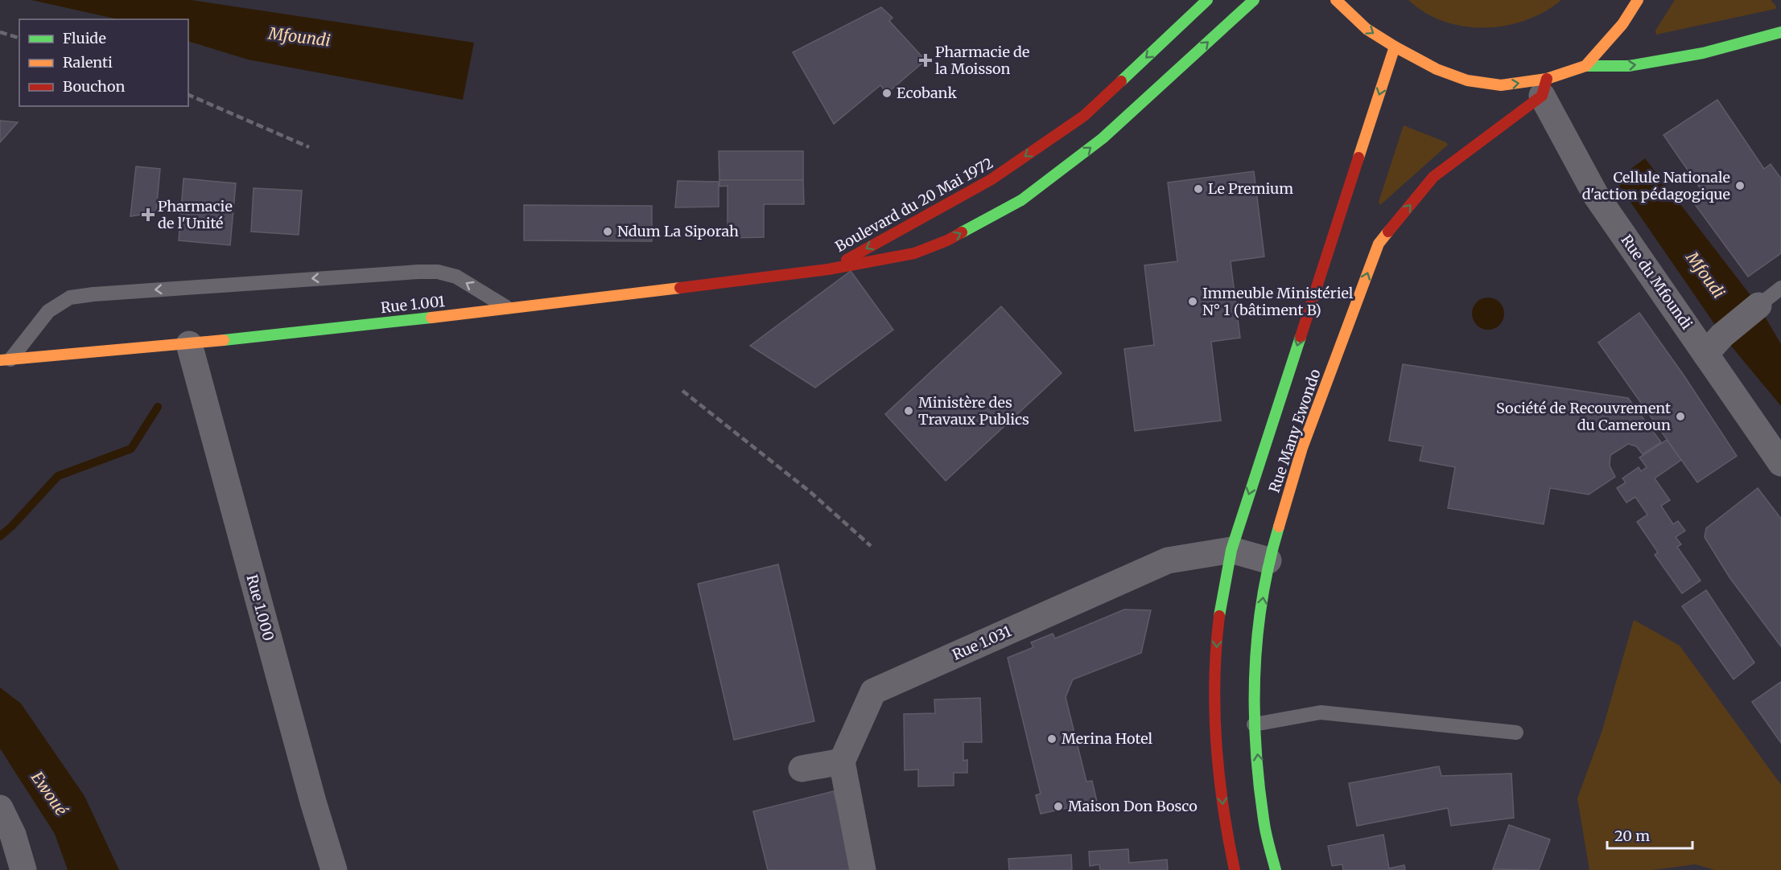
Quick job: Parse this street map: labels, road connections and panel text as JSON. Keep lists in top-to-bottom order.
{
  "streets": {
    "main road": ["Boulevard du 20 Mai 1972", "Rue 1.001", "Rue Many Ewondo"],
    "street": ["Rue du Mfoundi", "Rue 1.000", "Rue 1.031"]
  },
  "crossings": [
    ["Boulevard du 20 Mai 1972", "Rue 1.001"],
    ["Rue du Mfoundi", "Rue Many Ewondo"],
    ["Rue 1.001", "Rue 1.000"],
    ["Rue Many Ewondo", "Rue 1.031"]
  ],
  "water": ["Mfoundi", "Mfoudi", "Ewoué"],
  "places": {
    "health": ["Pharmacie de la Moisson", "Pharmacie de l'Unité"],
    "other": [
      "Ecobank",
      "Cellule Nationale d'action pédagogique",
      "Le Premium",
      "Ndum La Siporah",
      "Immeuble Ministériel N° 1 (bâtiment B)",
      "Ministère des Travaux Publics",
      "Société de Recouvrement du Cameroun",
      "Merina Hotel",
      "Maison Don Bosco"
    ]
  },
  "legend": ["Fluide", "Ralenti", "Bouchon"],
  "scale_bar": "20 m"
}
